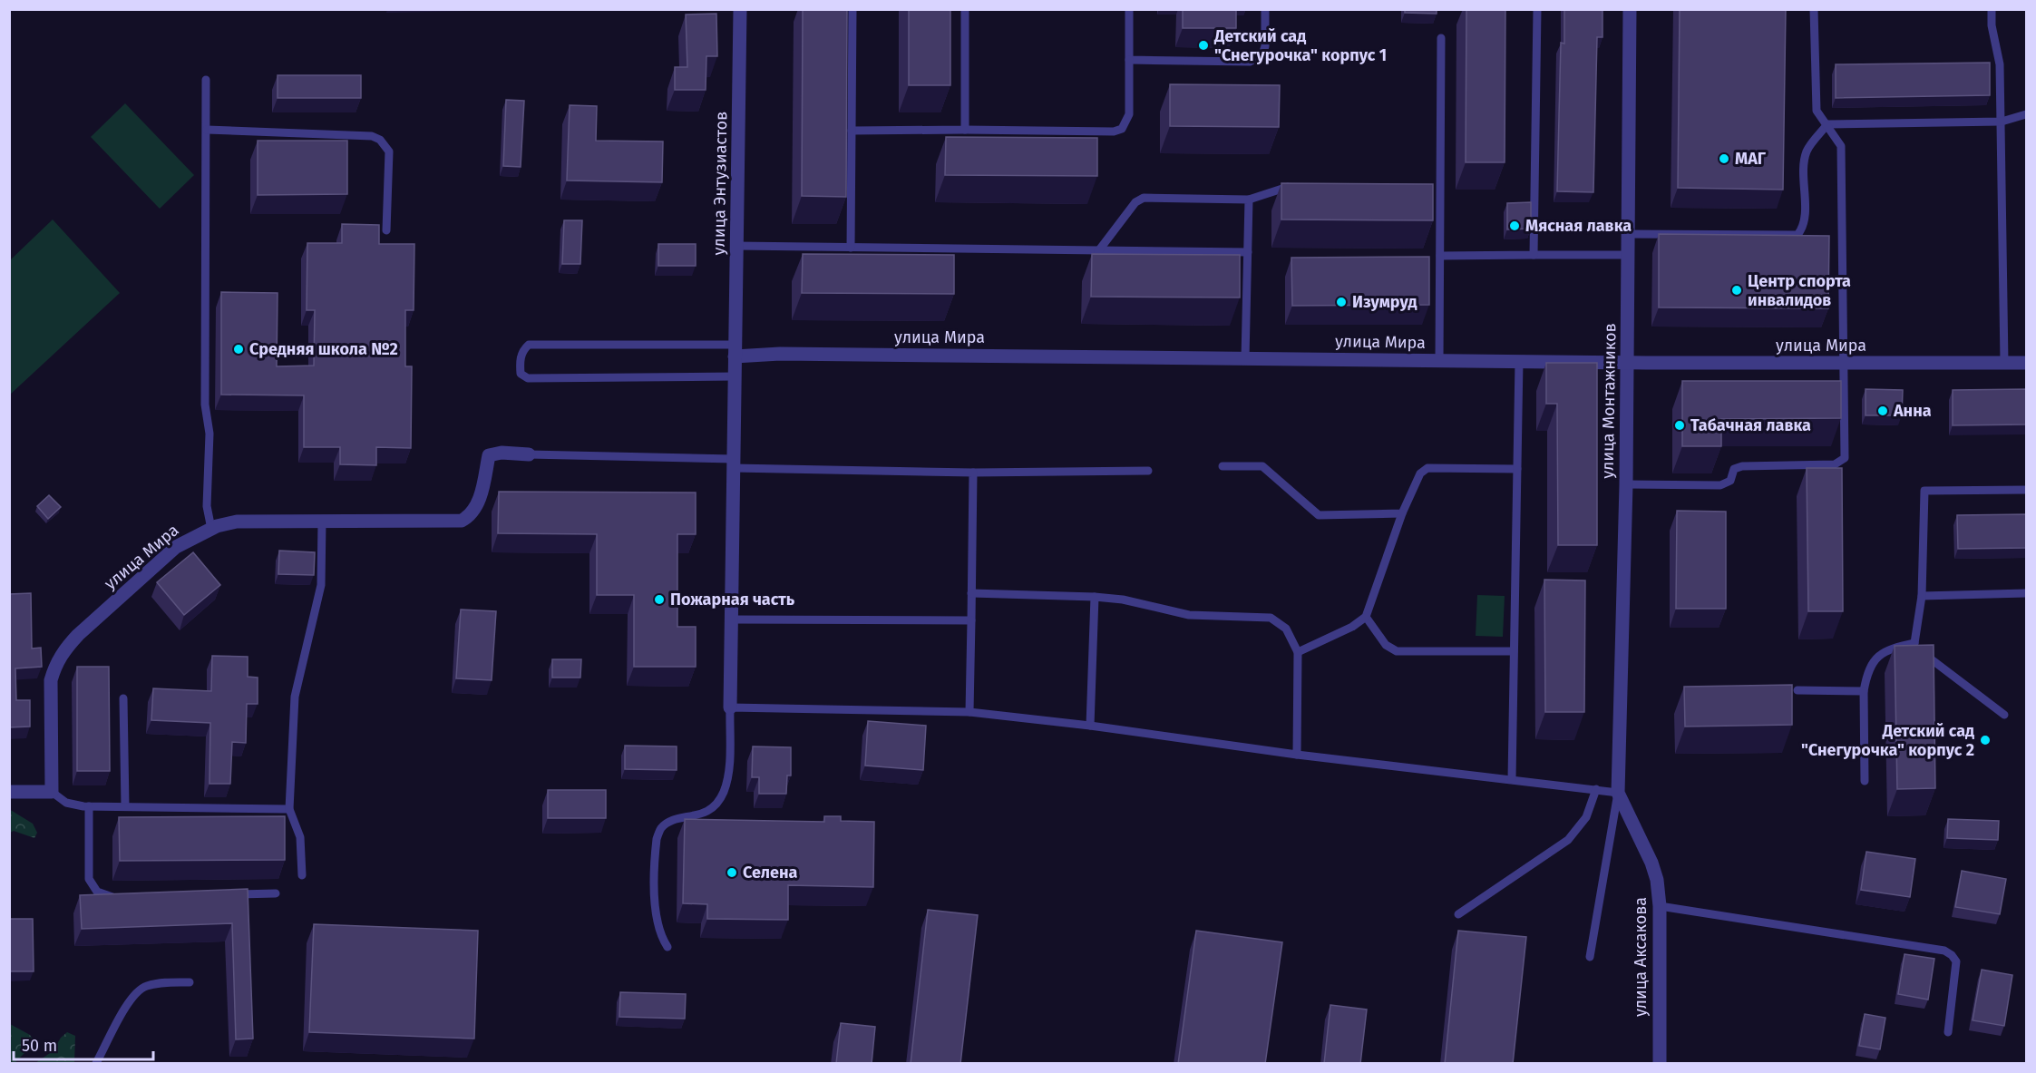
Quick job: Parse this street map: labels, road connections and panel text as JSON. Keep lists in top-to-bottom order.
{
  "streets": {
    "street": [
      "улица Энтузиастов",
      "улица Мира",
      "улица Монтажников",
      "улица Аксакова"
    ]
  },
  "crossings": [
    ["улица Энтузиастов", "улица Мира"],
    ["улица Мира", "улица Монтажников"],
    ["улица Монтажников", "улица Аксакова"]
  ],
  "places": [
    "Детский сад \"Снегурочка\" корпус 1",
    "МАГ",
    "Мясная лавка",
    "Центр спорта инвалидов",
    "Изумруд",
    "Средняя школа №2",
    "Анна",
    "Табачная лавка",
    "Пожарная часть",
    "Детский сад \"Снегурочка\" корпус 2",
    "Селена"
  ],
  "scale_bar": "50 m"
}
